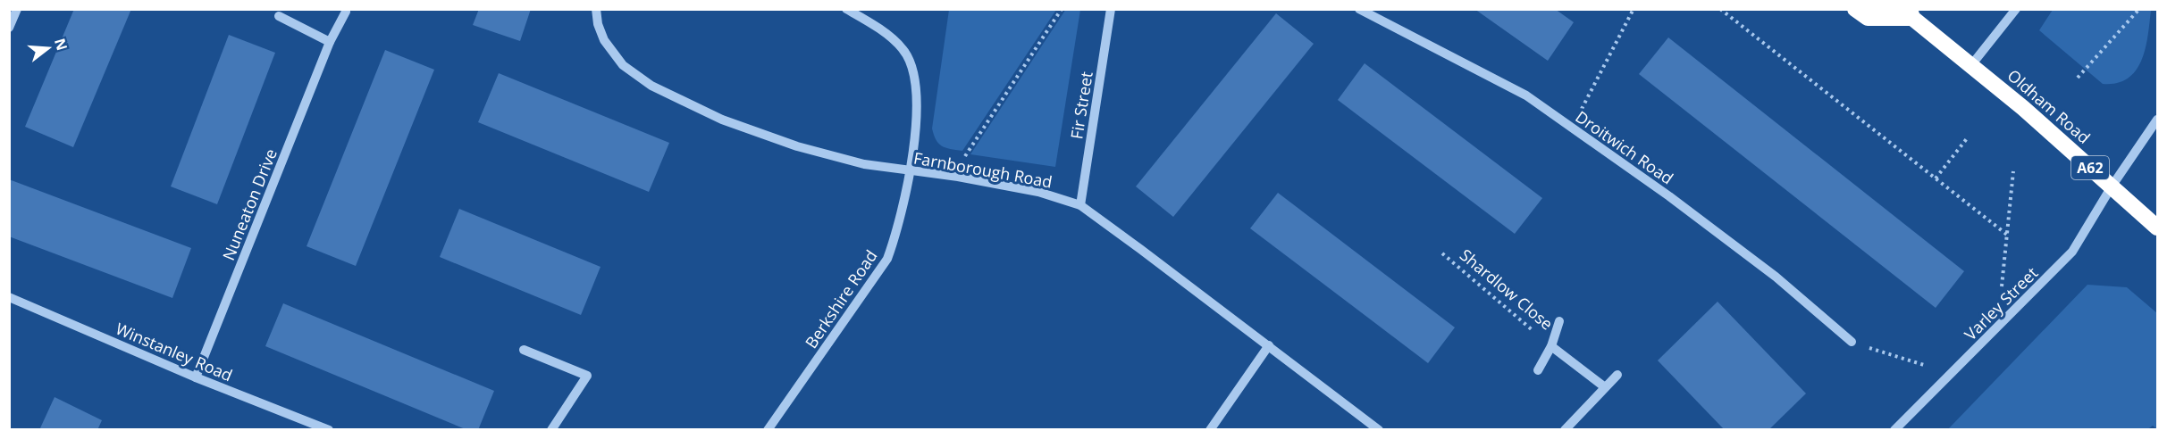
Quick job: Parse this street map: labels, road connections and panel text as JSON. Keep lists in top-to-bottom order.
{
  "streets": {
    "highway": ["Oldham Road", "A62"],
    "street": [
      "Fir Street",
      "Droitwich Road",
      "Farnborough Road",
      "Nuneaton Drive",
      "Shardlow Close",
      "Berkshire Road",
      "Varley Street",
      "Winstanley Road"
    ]
  },
  "crossings": [
    ["Fir Street", "Farnborough Road"],
    ["Oldham Road", "Varley Street"],
    ["Farnborough Road", "Berkshire Road"],
    ["Nuneaton Drive", "Winstanley Road"]
  ],
  "north": "right"
}
